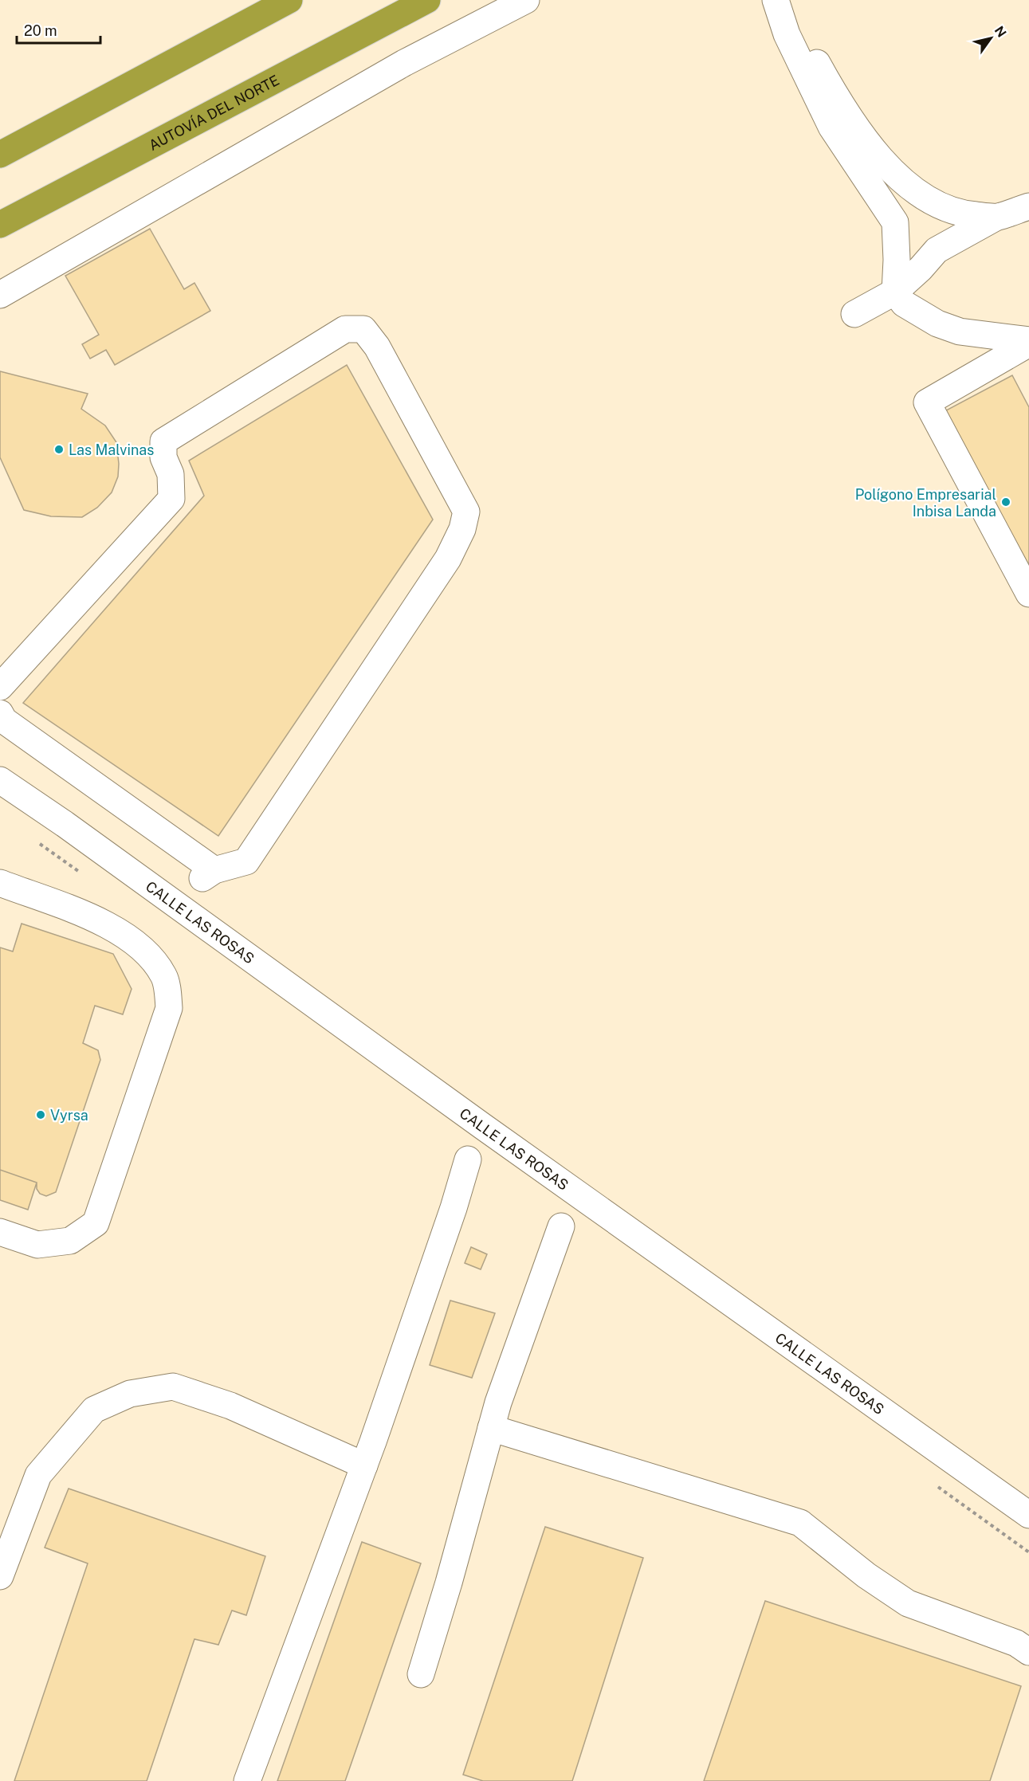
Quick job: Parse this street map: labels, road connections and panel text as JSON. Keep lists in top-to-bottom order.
{
  "streets": {
    "highway": ["AUTOVÍA DEL NORTE"],
    "street": ["CALLE LAS ROSAS"]
  },
  "places": ["Las Malvinas", "Polígono Empresarial Inbisa Landa", "Vyrsa"],
  "scale_bar": "20 m",
  "north": "top right"
}
